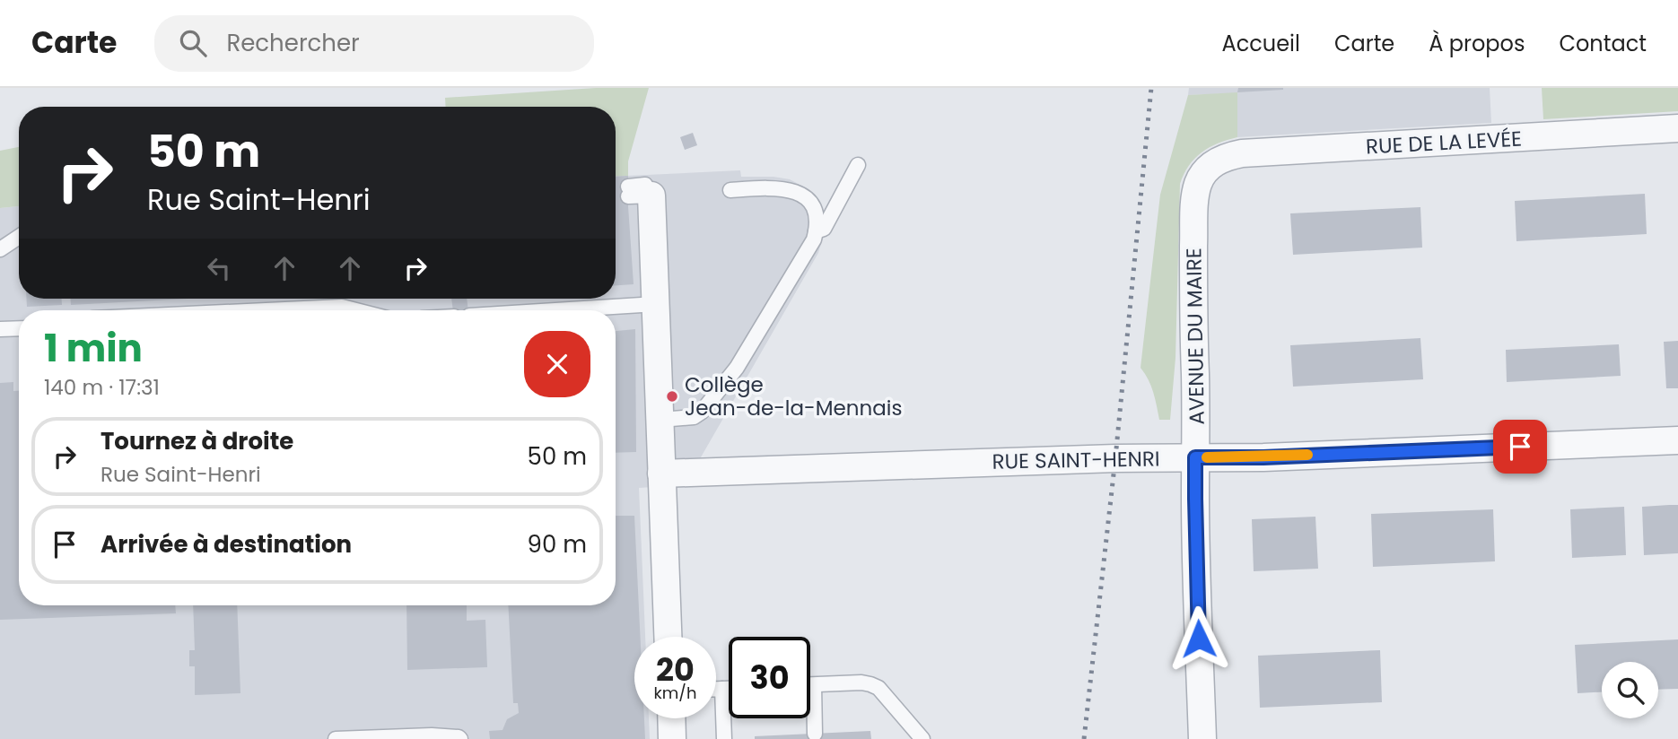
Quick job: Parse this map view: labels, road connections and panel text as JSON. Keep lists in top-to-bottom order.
{
  "streets": {
    "street": ["RUE DE LA LEVÉE", "AVENUE DU MAIRE", "RUE SAINT-HENRI"]
  },
  "crossings": [
    ["RUE DE LA LEVÉE", "AVENUE DU MAIRE"],
    ["AVENUE DU MAIRE", "RUE SAINT-HENRI"]
  ],
  "places": ["Collège Jean-de-la-Mennais"],
  "page": {
    "header": "Carte",
    "search": "Rechercher",
    "nav": [
      "Accueil",
      "Carte",
      "À propos",
      "Contact"
    ],
    "turn": ["50 m", "Rue Saint-Henri"],
    "heading": ["1 min", "140 m · 17:31"],
    "list": [
      {
        "name": "Tournez à droite",
        "note": "Rue Saint-Henri",
        "value": "50 m"
      },
      {
        "name": "Arrivée à destination",
        "value": "90 m"
      }
    ],
    "speed": "20 km/h",
    "limit": "30"
  }
}
